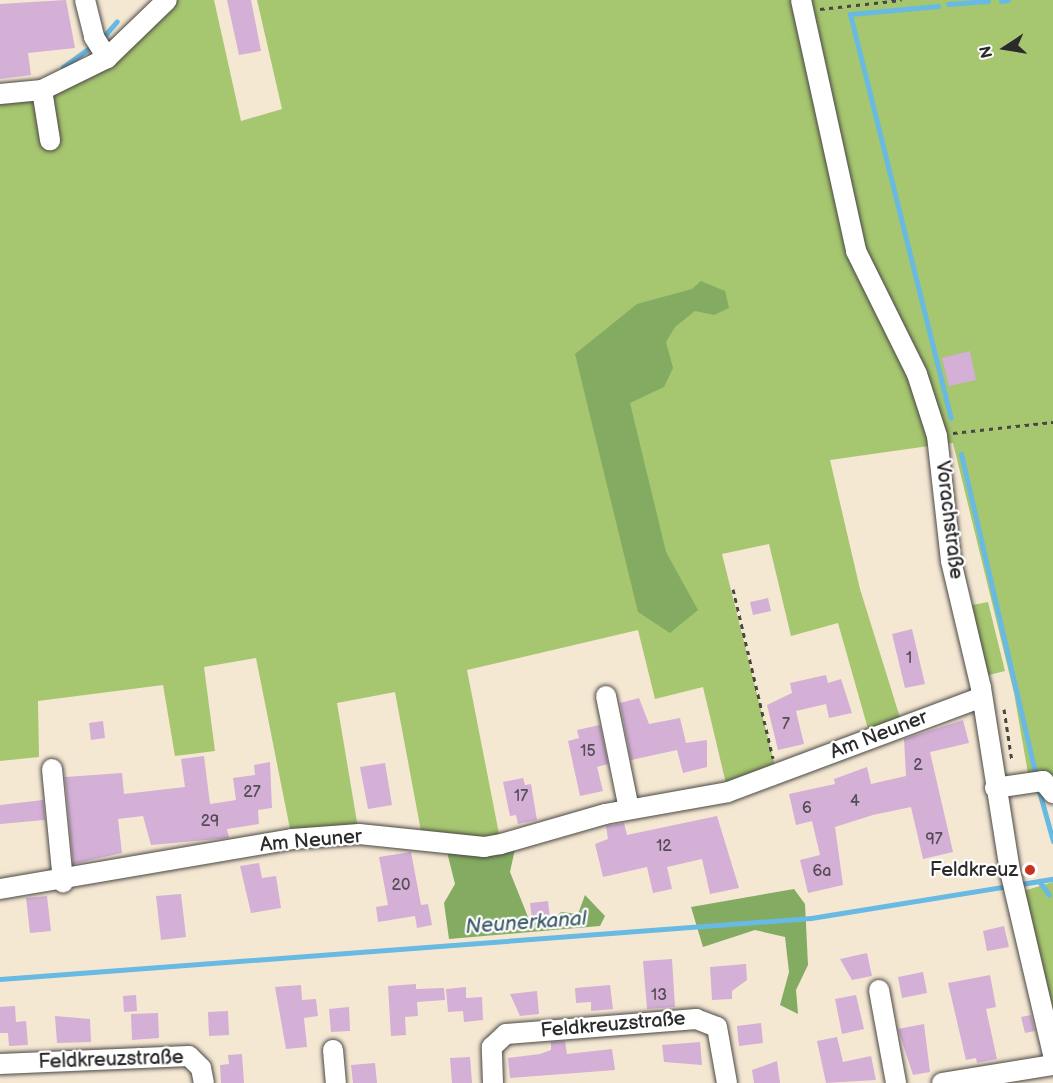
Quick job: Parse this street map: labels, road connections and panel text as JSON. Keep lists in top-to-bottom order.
{
  "streets": {
    "street": ["Vorachstraße", "Am Neuner", "Feldkreuzstraße"]
  },
  "crossings": [
    ["Vorachstraße", "Am Neuner"]
  ],
  "water": ["Neunerkanal"],
  "places": ["Feldkreuz"],
  "house_numbers": [
    "1",
    "7",
    "15",
    "2",
    "27",
    "17",
    "4",
    "6",
    "29",
    "97",
    "12",
    "6a",
    "20",
    "13"
  ],
  "north": "left"
}
